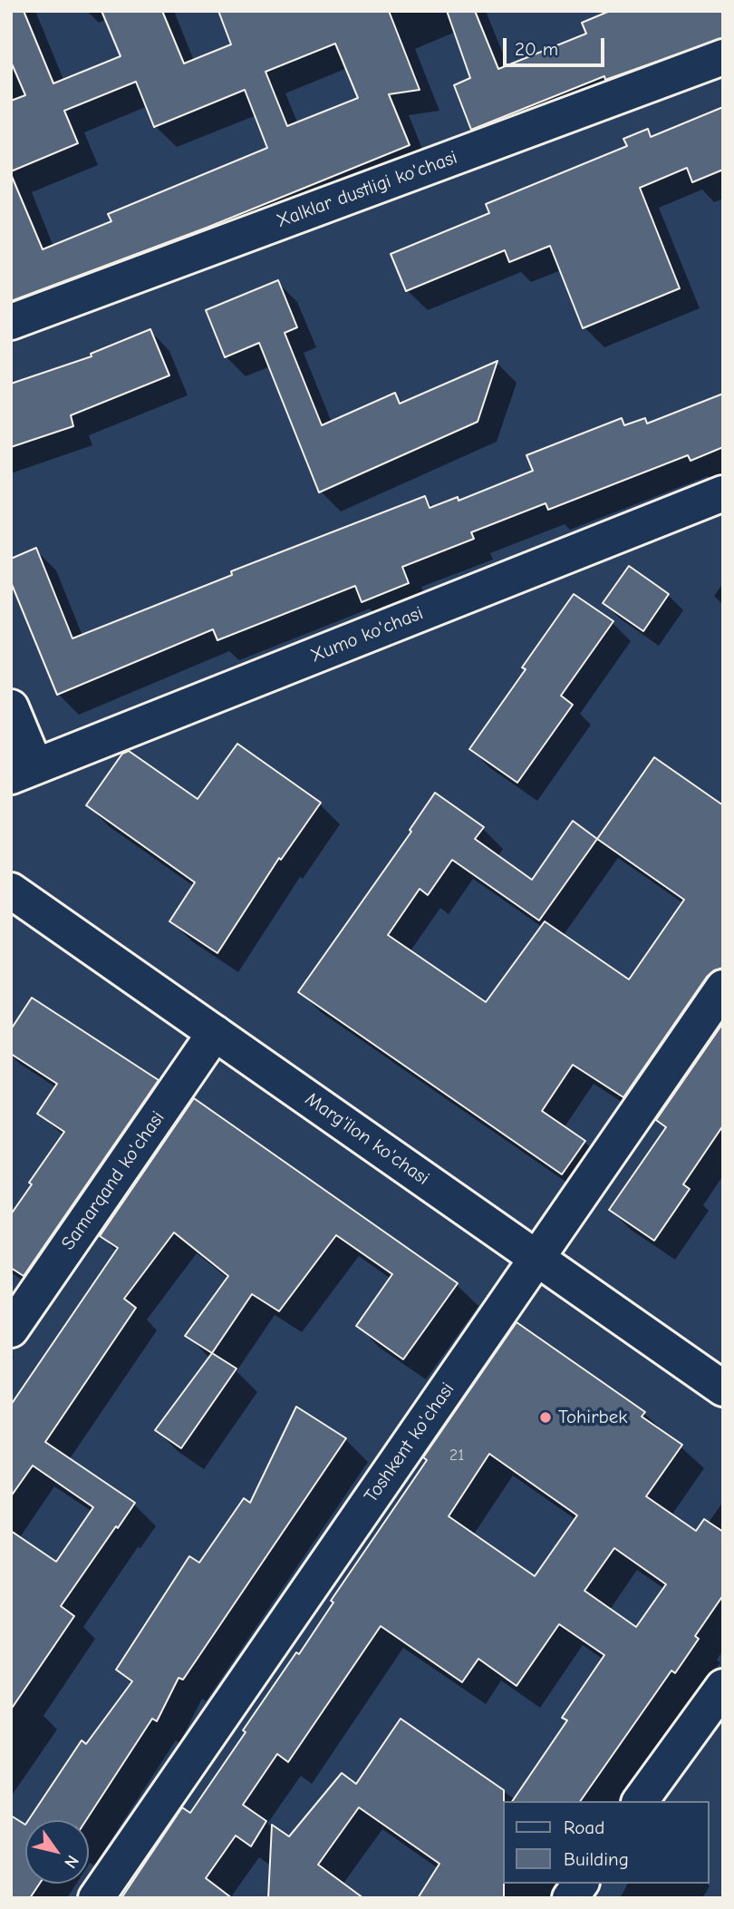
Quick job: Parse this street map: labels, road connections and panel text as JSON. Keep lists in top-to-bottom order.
{
  "streets": {
    "street": [
      "Xalklar dustligi ko'chasi",
      "Xumo ko'chasi",
      "Marg'ilon ko'chasi",
      "Samarqand ko'chasi",
      "Toshkent ko'chasi"
    ]
  },
  "crossings": [
    ["Marg'ilon ko'chasi", "Samarqand ko'chasi"],
    ["Marg'ilon ko'chasi", "Toshkent ko'chasi"]
  ],
  "places": ["Tohirbek"],
  "house_numbers": ["21"],
  "legend": ["Road", "Building"],
  "scale_bar": "20 m",
  "north": "bottom right"
}
